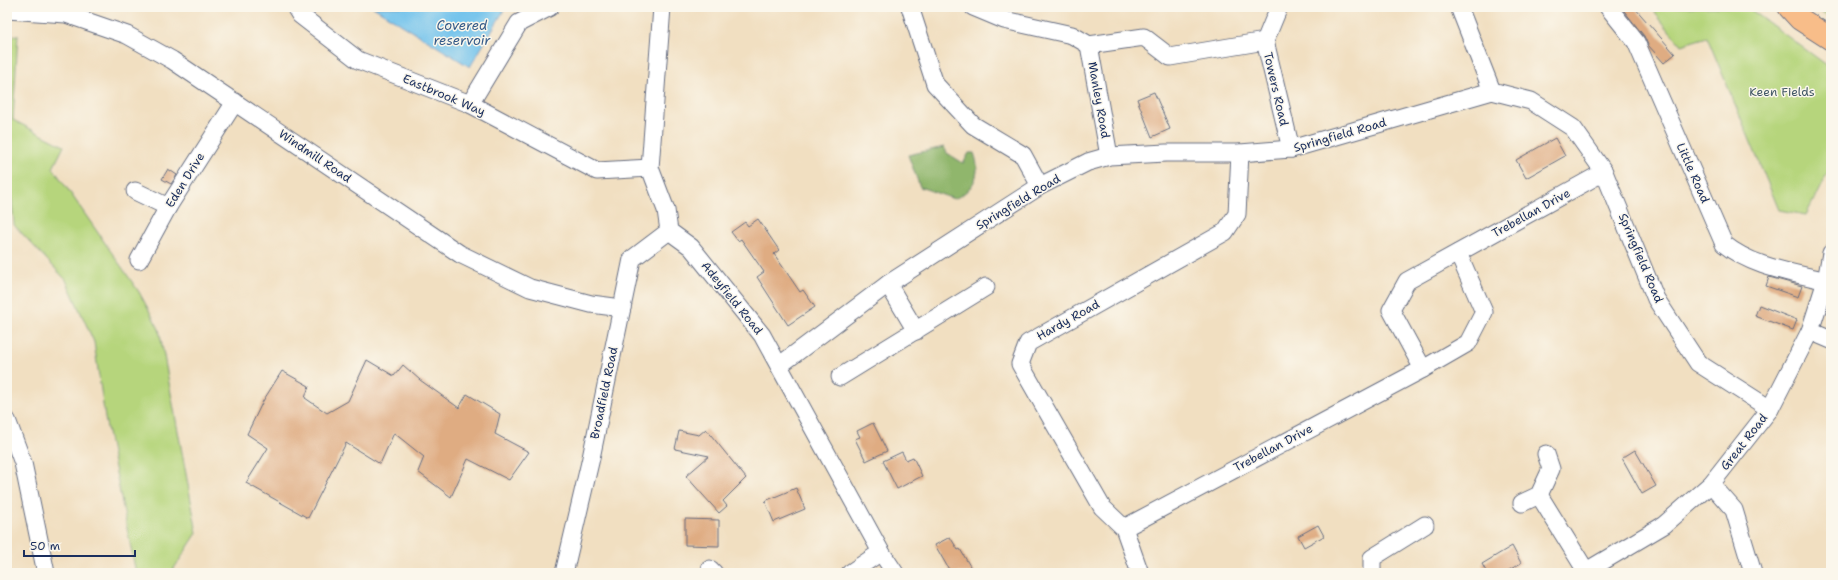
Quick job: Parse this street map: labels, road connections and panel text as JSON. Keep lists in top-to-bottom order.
{
  "streets": {
    "street": [
      "Towers Road",
      "Eastbrook Way",
      "Manley Road",
      "Springfield Road",
      "Windmill Road",
      "Little Road",
      "Eden Drive",
      "Trebellan Drive",
      "Adeyfield Road",
      "Hardy Road",
      "Broadfield Road",
      "Great Road"
    ]
  },
  "crossings": [
    ["Towers Road", "Springfield Road"],
    ["Manley Road", "Springfield Road"],
    ["Springfield Road", "Trebellan Drive"],
    ["Springfield Road", "Adeyfield Road"],
    ["Springfield Road", "Hardy Road"],
    ["Springfield Road", "Great Road"],
    ["Windmill Road", "Eden Drive"],
    ["Windmill Road", "Broadfield Road"],
    ["Little Road", "Great Road"],
    ["Trebellan Drive", "Hardy Road"],
    ["Adeyfield Road", "Broadfield Road"]
  ],
  "water": ["Covered reservoir"],
  "parks": ["Keen Fields"],
  "scale_bar": "50 m"
}
